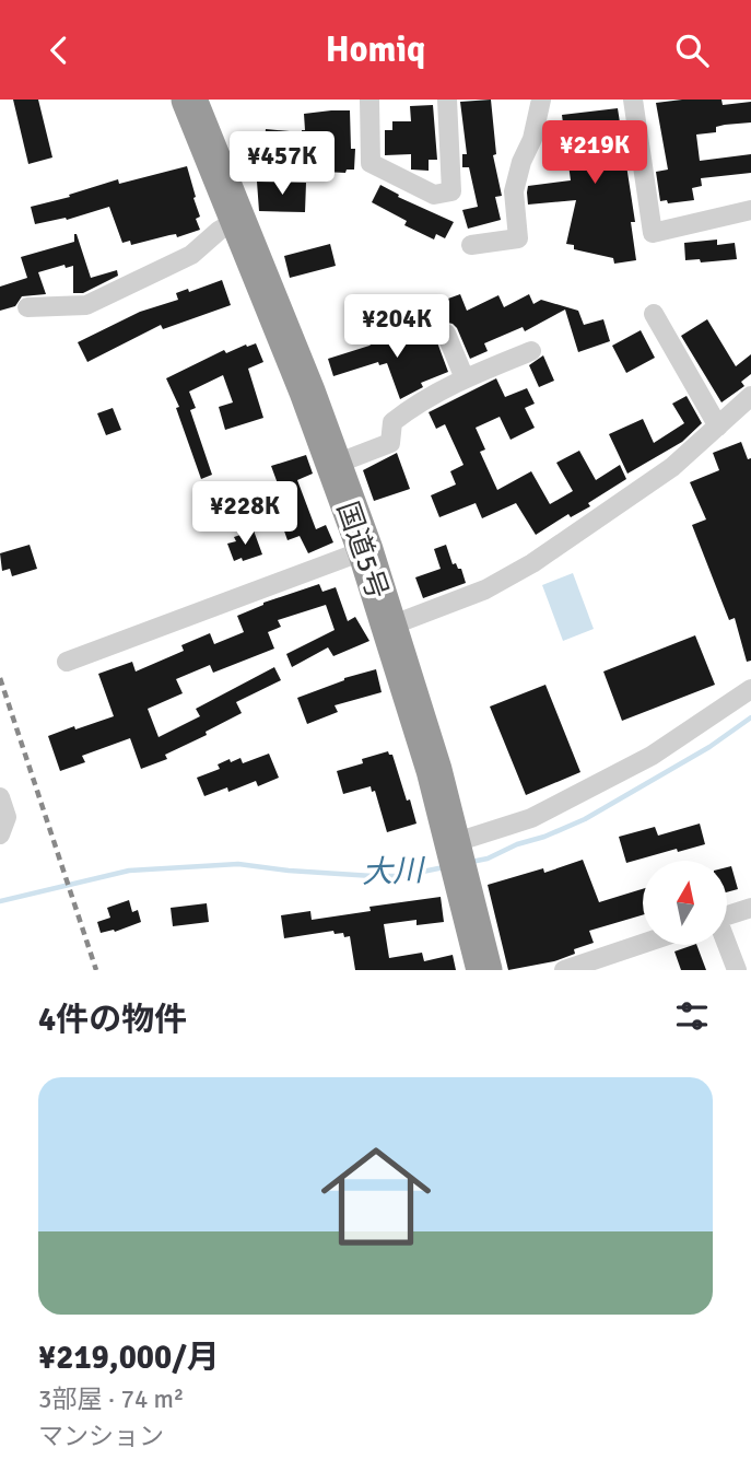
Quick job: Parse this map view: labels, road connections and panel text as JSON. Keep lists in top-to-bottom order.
{
  "streets": {
    "highway": ["国道5号"]
  },
  "water": ["大川"],
  "north": "top",
  "page": {
    "header": "Homiq",
    "price": [
      "¥219K",
      "¥457K",
      "¥204K",
      "¥228K"
    ],
    "heading": "4件の物件",
    "list": [
      {
        "name": "¥219,000/月",
        "note": "3部屋 · 74 m² · マンション"
      }
    ]
  }
}
